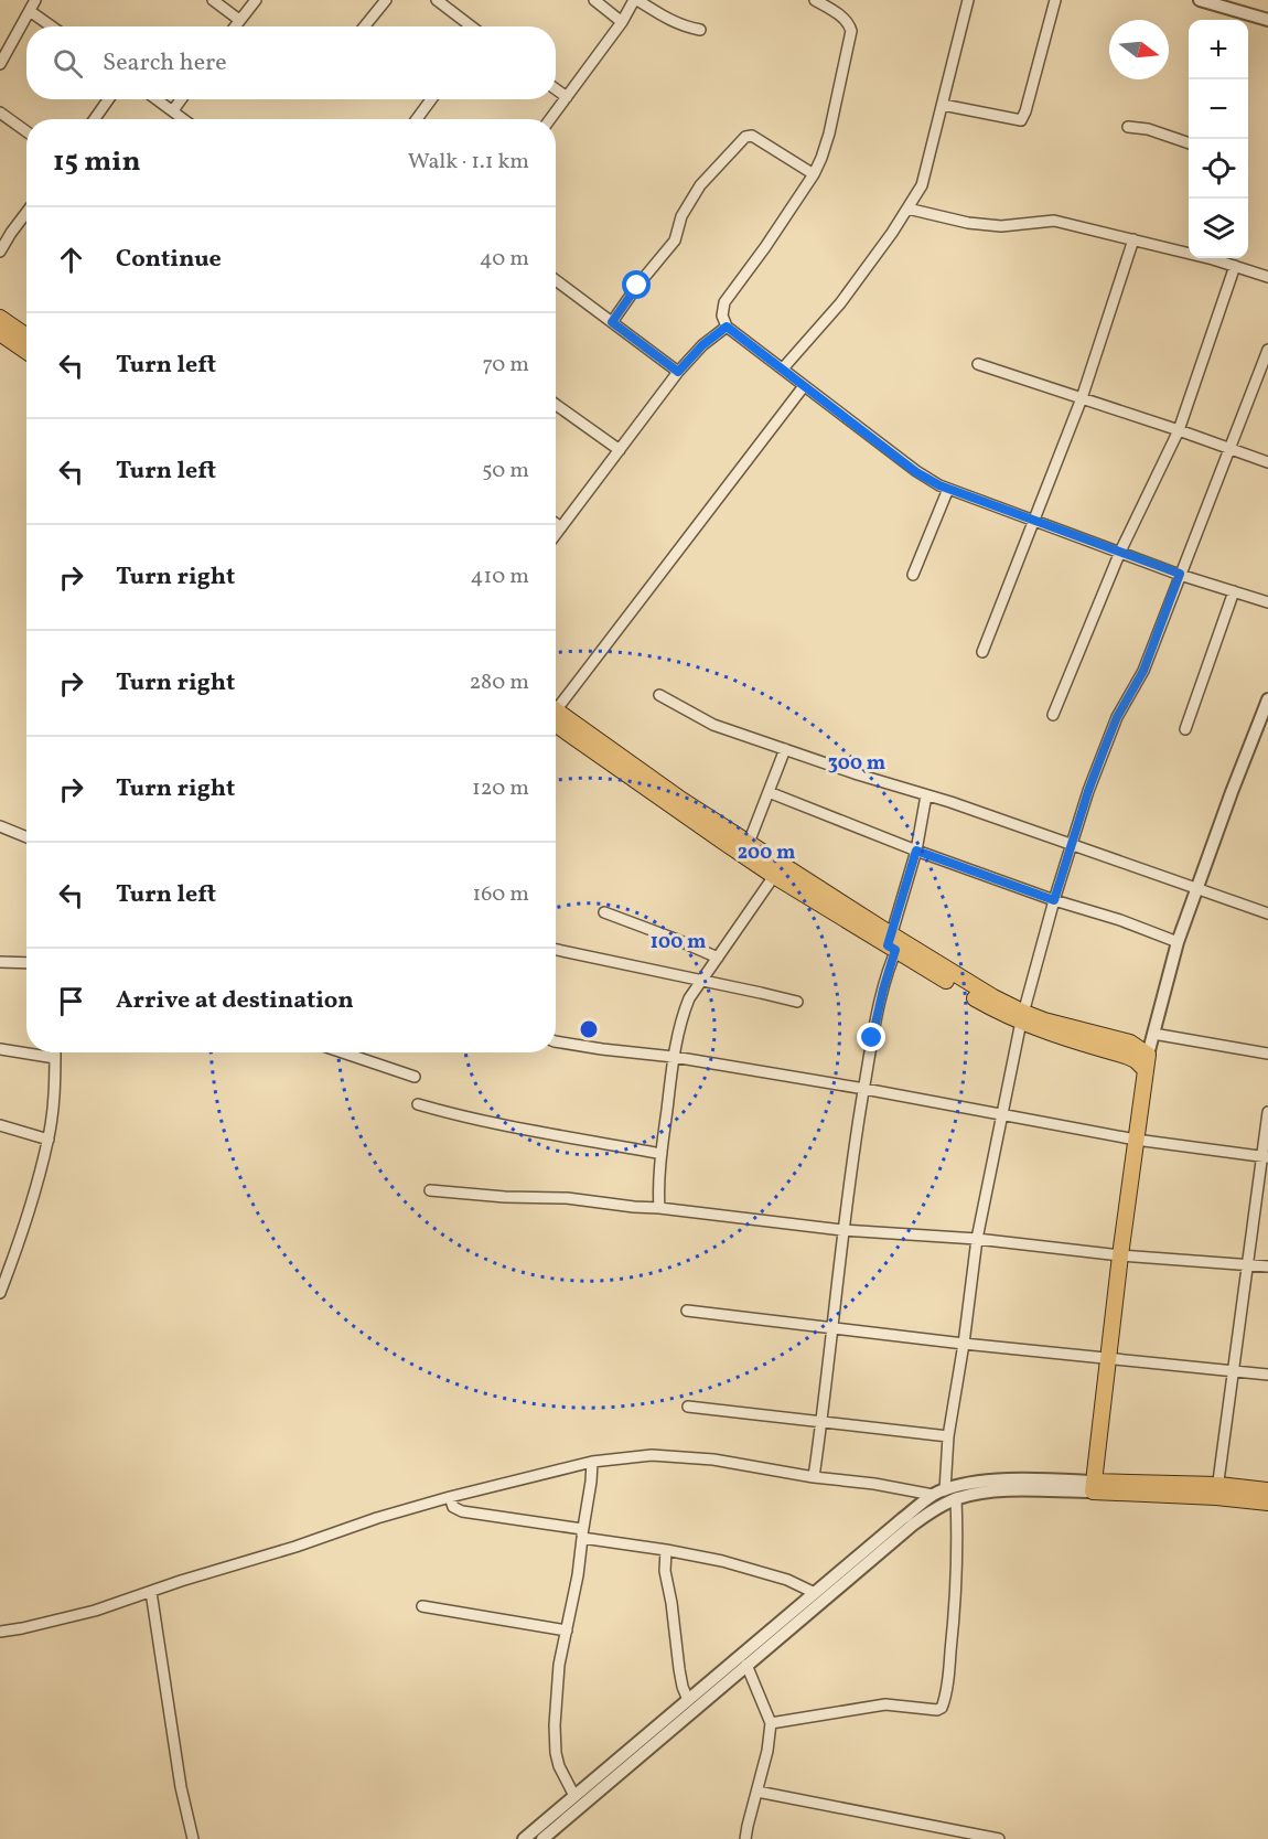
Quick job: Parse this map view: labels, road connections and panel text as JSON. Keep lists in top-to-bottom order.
{
  "north": "right",
  "page": {
    "map_buttons": ["+", "−"],
    "search": "Search here",
    "heading": ["15 min", "Walk · 1.1 km"],
    "list": [
      ["Continue", "40 m"],
      ["Turn left", "70 m"],
      ["Turn left", "50 m"],
      ["Turn right", "410 m"],
      ["Turn right", "280 m"],
      ["Turn right", "120 m"],
      ["Turn left", "160 m"],
      "Arrive at destination"
    ]
  },
  "rings": ["300 m", "200 m", "100 m"]
}
